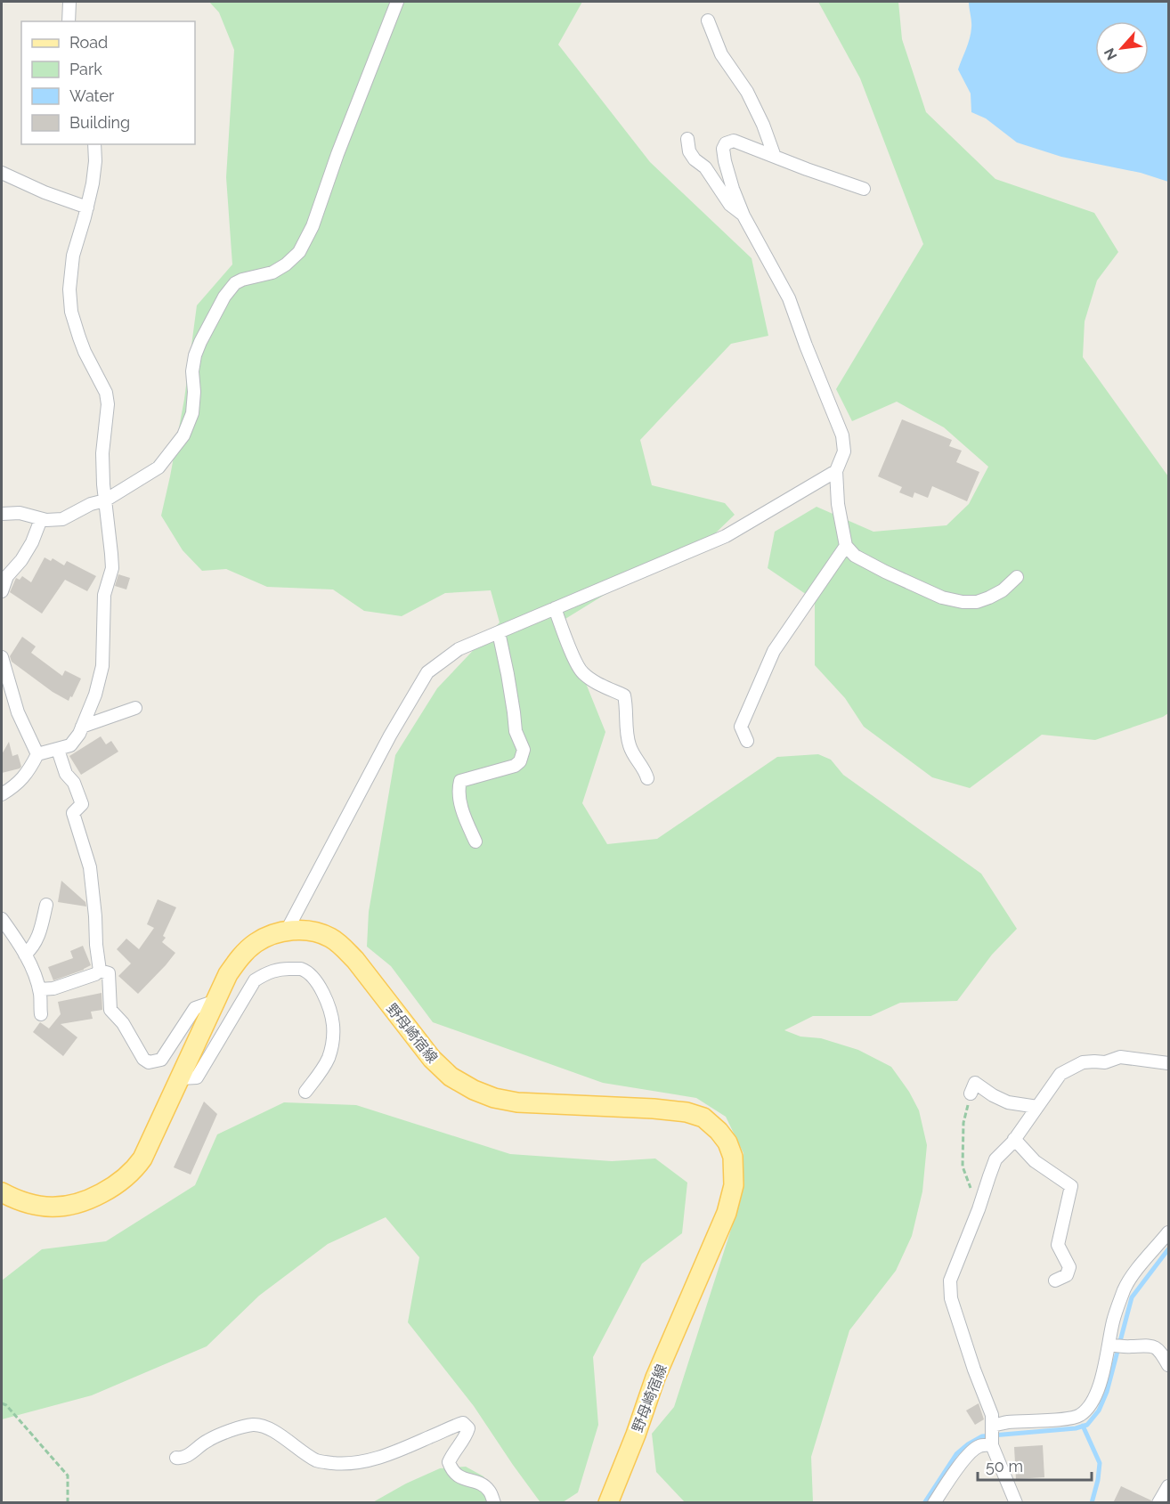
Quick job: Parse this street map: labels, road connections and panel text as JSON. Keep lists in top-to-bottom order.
{
  "streets": {
    "main road": ["野母崎宿線"]
  },
  "legend": [
    "Road",
    "Park",
    "Water",
    "Building"
  ],
  "scale_bar": "50 m",
  "north": "bottom left"
}
